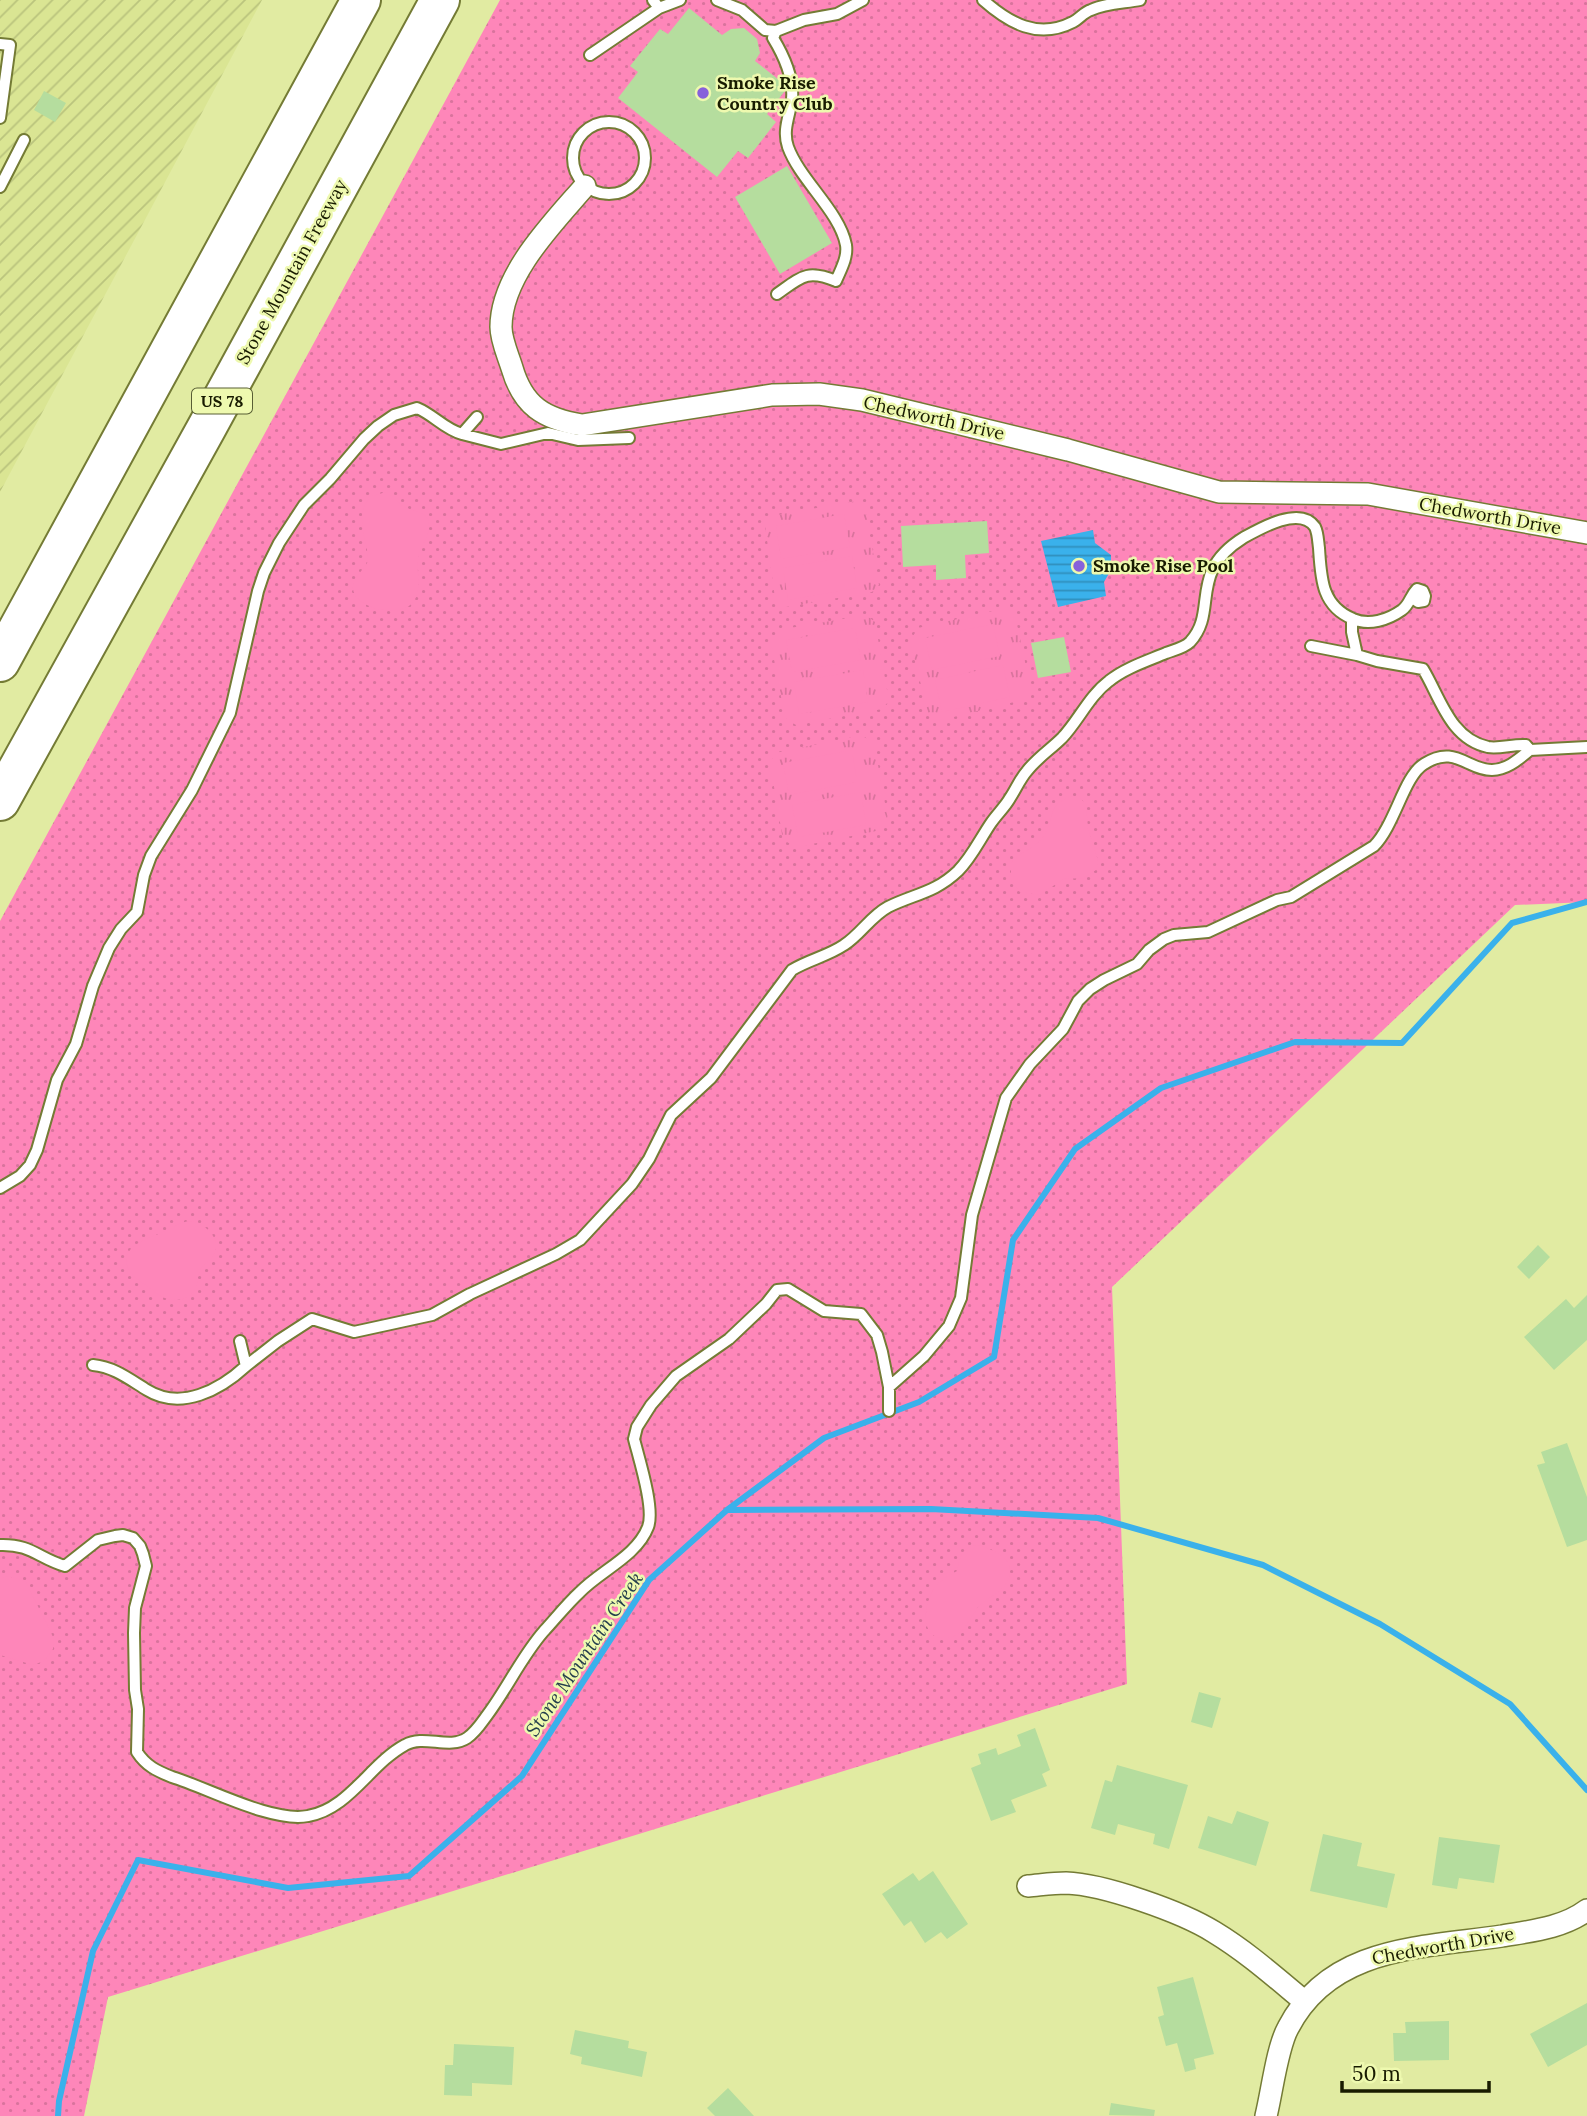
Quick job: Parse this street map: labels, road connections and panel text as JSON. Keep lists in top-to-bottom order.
{
  "streets": {
    "highway": ["Stone Mountain Freeway", "US 78"],
    "street": ["Chedworth Drive"]
  },
  "water": ["Stone Mountain Creek"],
  "places": ["Smoke Rise Country Club", "Smoke Rise Pool"],
  "scale_bar": "50 m"
}
